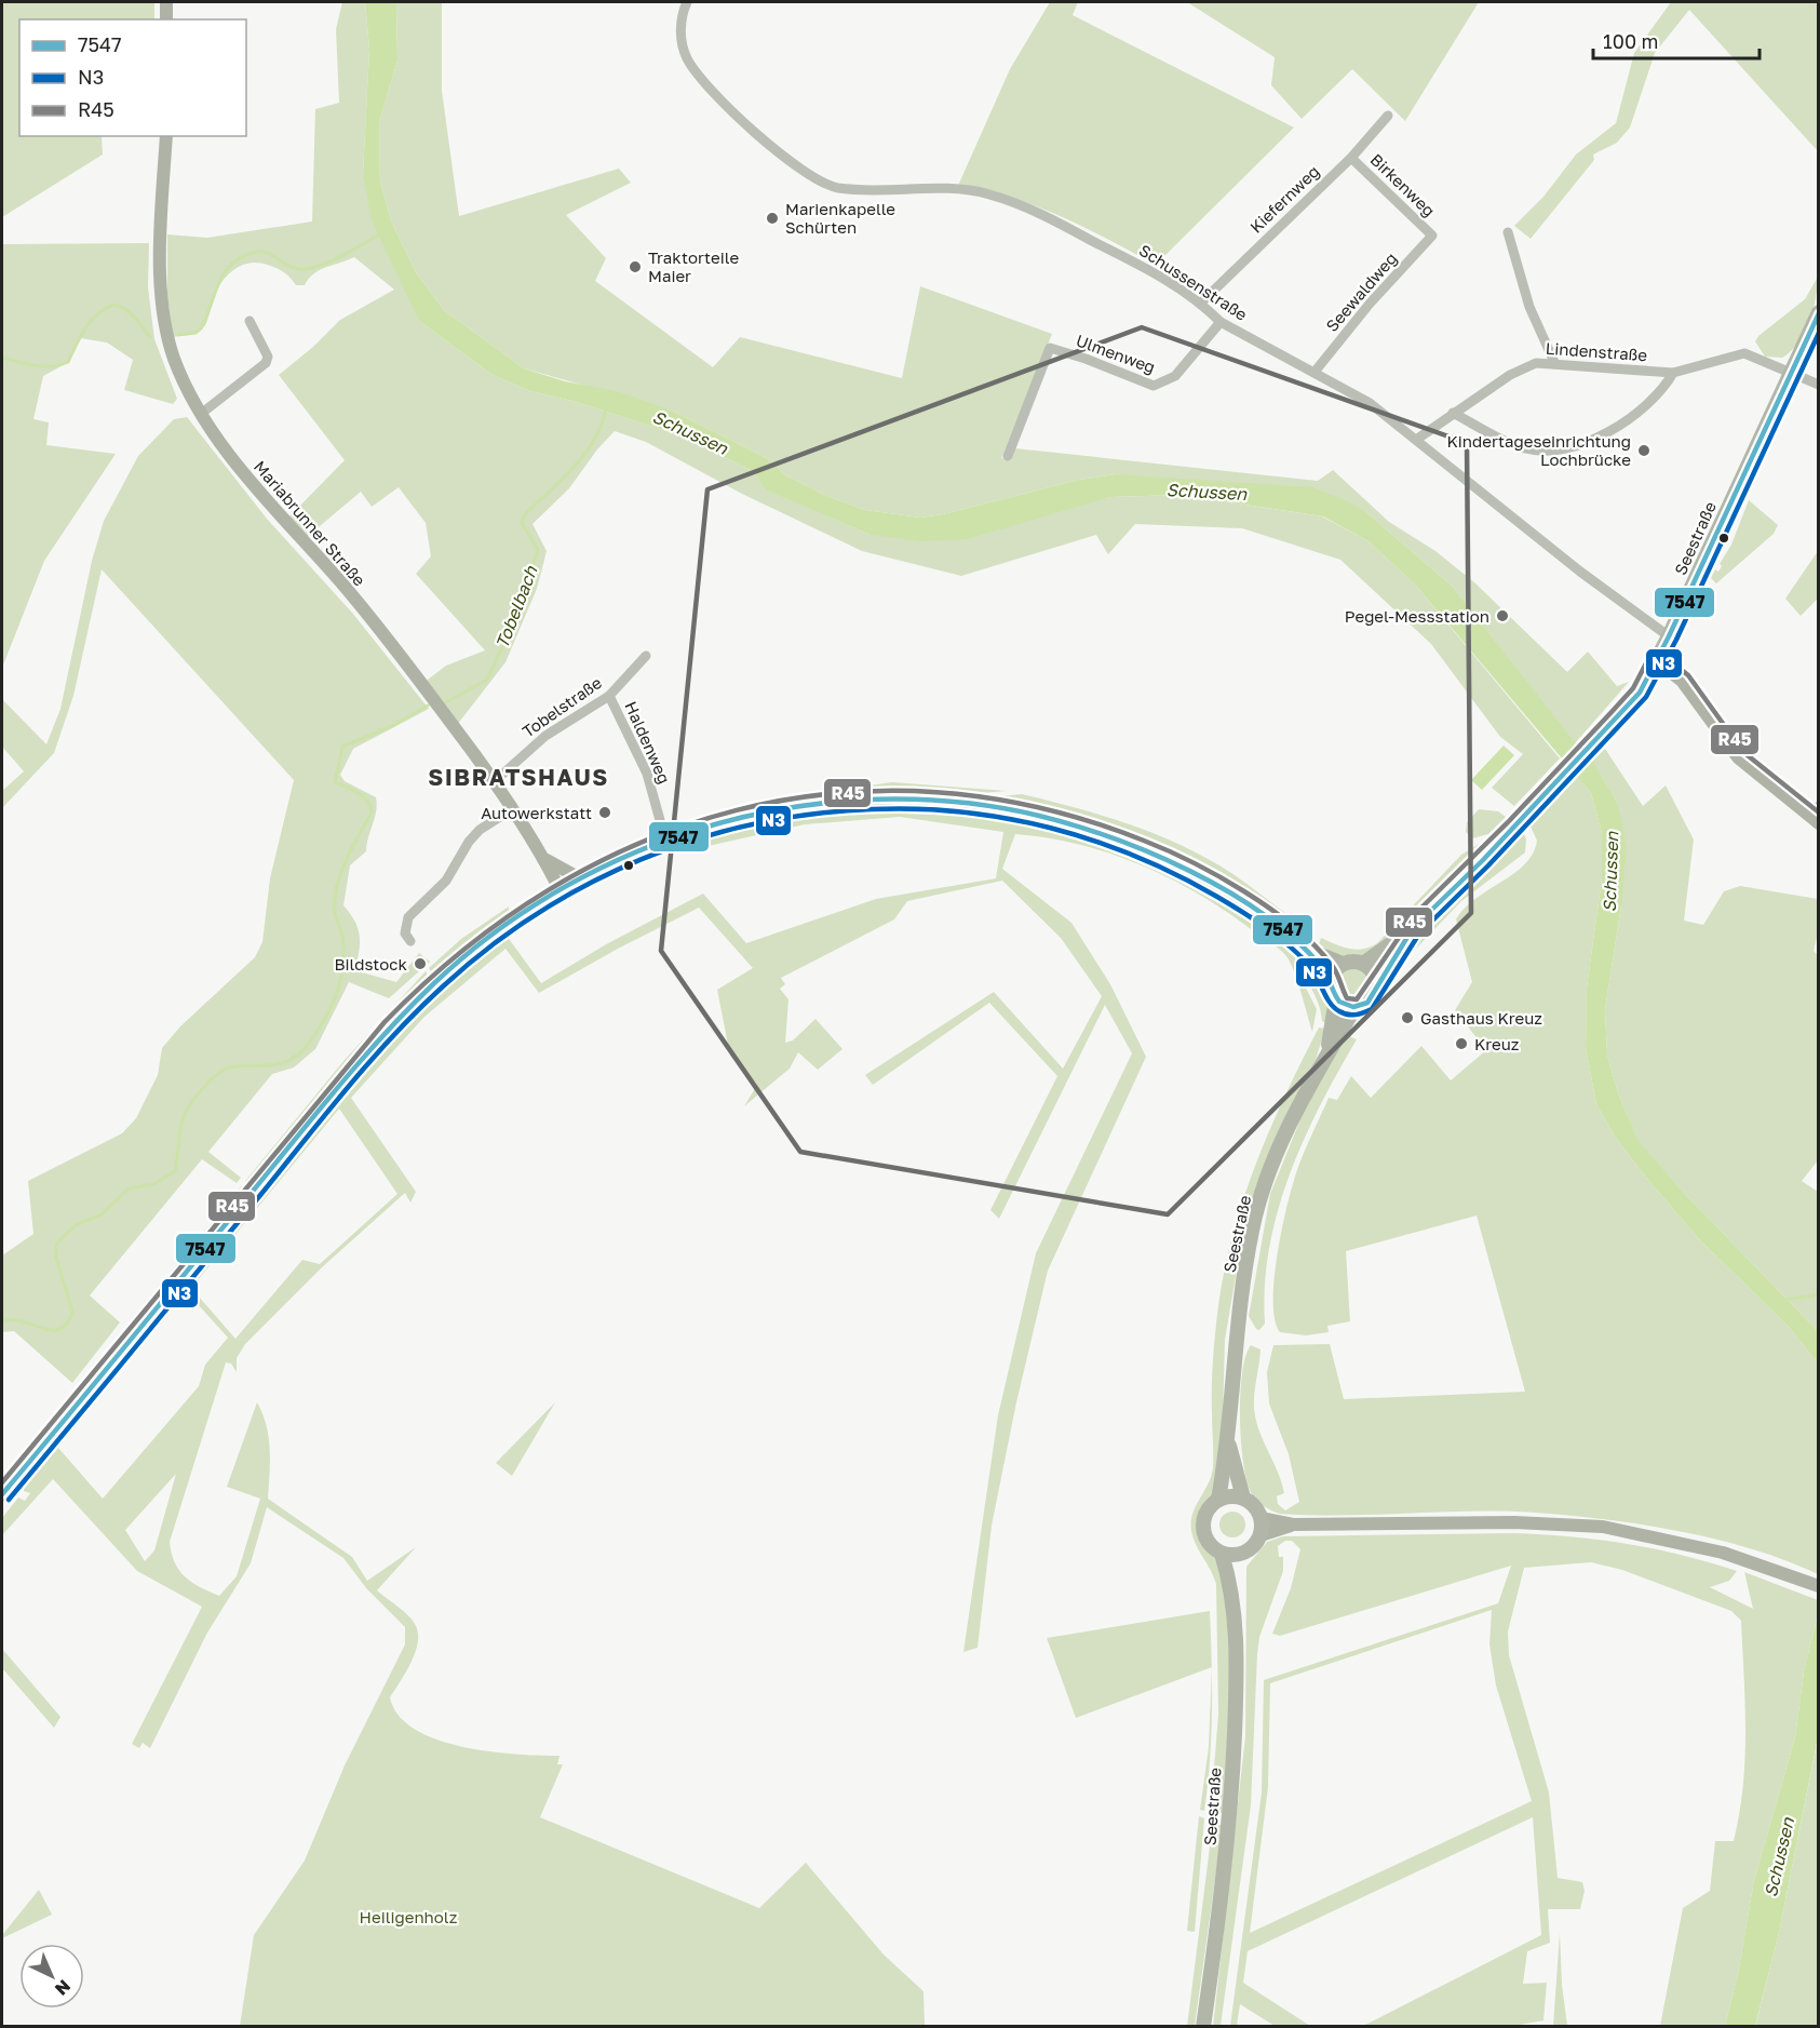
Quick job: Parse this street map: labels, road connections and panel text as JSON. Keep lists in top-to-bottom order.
{
  "streets": {
    "main road": ["Seestraße"],
    "street": [
      "Birkenweg",
      "Kiefernweg",
      "Schussenstraße",
      "Seewaldweg",
      "Lindenstraße",
      "Ulmenweg",
      "Mariabrunner Straße",
      "Tobelstraße",
      "Haldenweg"
    ]
  },
  "crossings": [
    ["Birkenweg", "Kiefernweg"],
    ["Birkenweg", "Seewaldweg"],
    ["Kiefernweg", "Schussenstraße"],
    ["Schussenstraße", "Seewaldweg"],
    ["Schussenstraße", "Lindenstraße"],
    ["Schussenstraße", "Ulmenweg"],
    ["Schussenstraße", "Seestraße"],
    ["Lindenstraße", "Seestraße"],
    ["Mariabrunner Straße", "Tobelstraße"],
    ["Tobelstraße", "Haldenweg"]
  ],
  "districts": ["SIBRATSHAUS"],
  "water": ["Schussen", "Tobelbach"],
  "parks": ["Heiligenholz"],
  "places": [
    "Marienkapelle Schürten",
    "Traktorteile Maier",
    "Kindertageseinrichtung Lochbrücke",
    "Pegel-Messstation",
    "Autowerkstatt",
    "Bildstock",
    "Gasthaus Kreuz",
    "Kreuz"
  ],
  "lines": ["transit line 7547", "transit line N3", "transit line R45"],
  "legend": ["7547", "N3", "R45"],
  "scale_bar": "100 m",
  "north": "bottom right"
}
